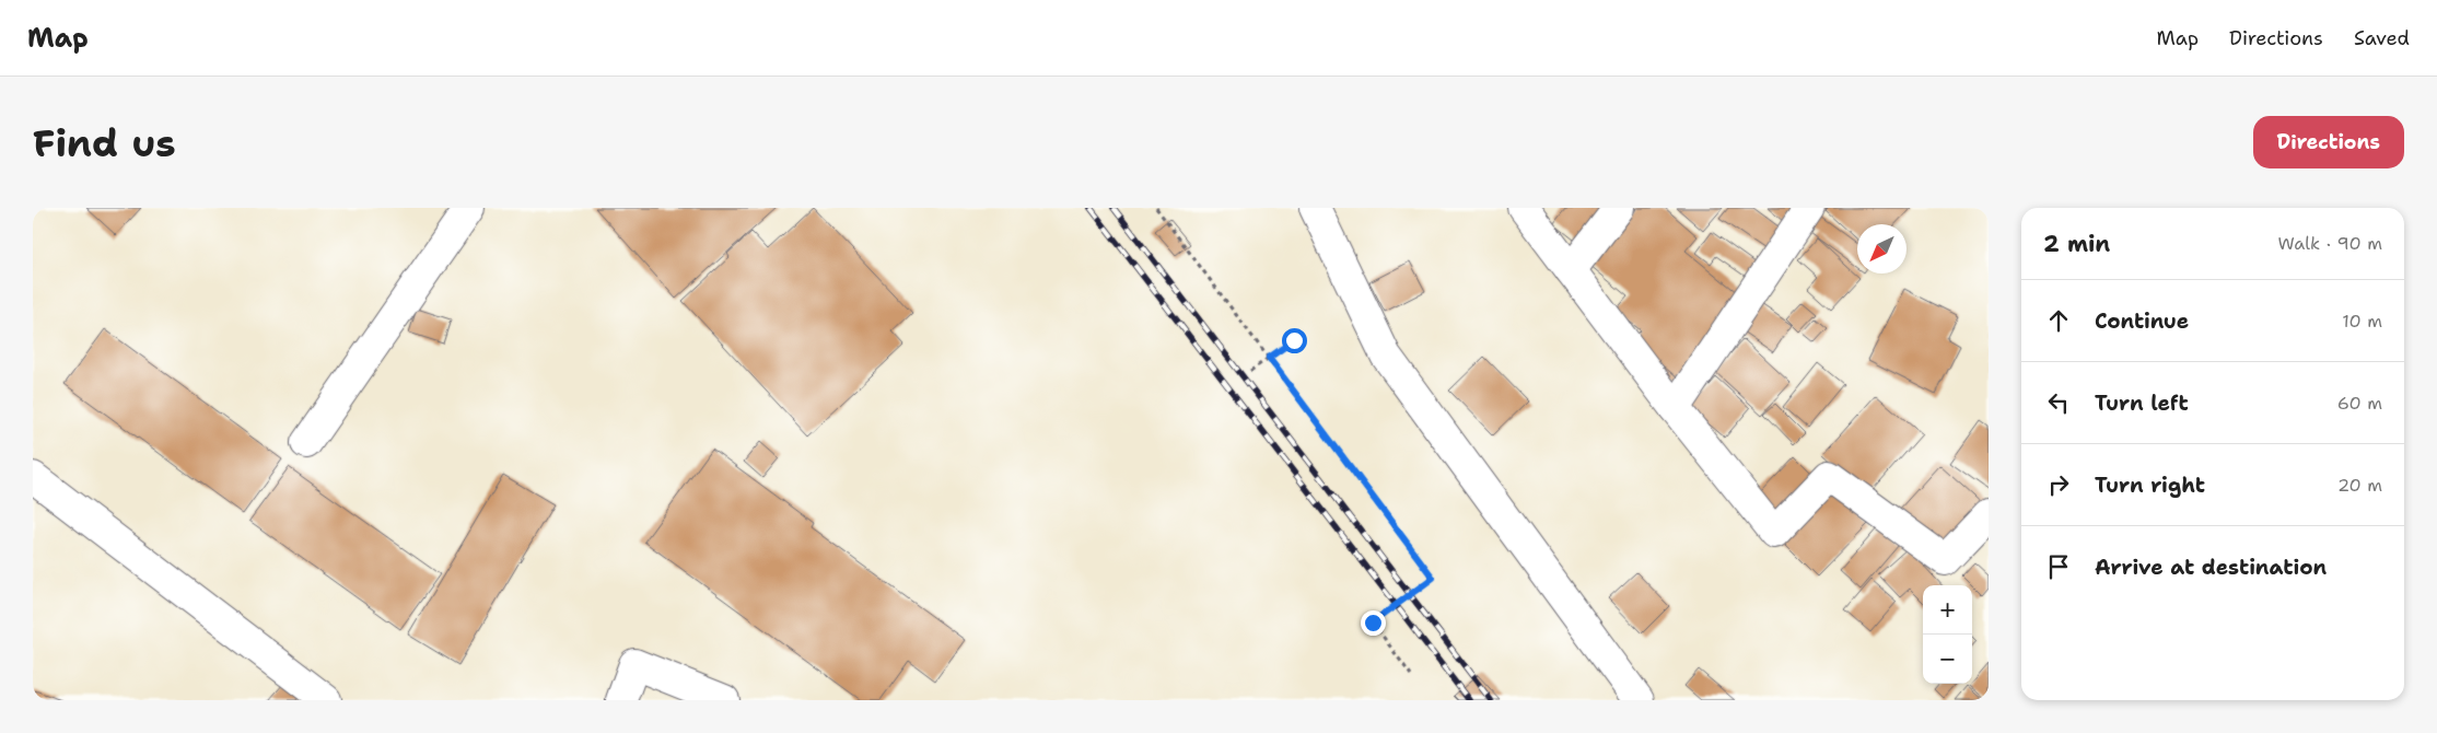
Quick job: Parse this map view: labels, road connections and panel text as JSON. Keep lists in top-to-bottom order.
{
  "north": "bottom left",
  "page": {
    "header": "Map",
    "nav": ["Map", "Directions", "Saved"],
    "buttons": "Directions",
    "title": "Find us",
    "heading": ["2 min", "Walk · 90 m"],
    "list": [
      ["Continue", "10 m"],
      ["Turn left", "60 m"],
      ["Turn right", "20 m"],
      "Arrive at destination"
    ],
    "map_buttons": ["+", "−"]
  }
}
